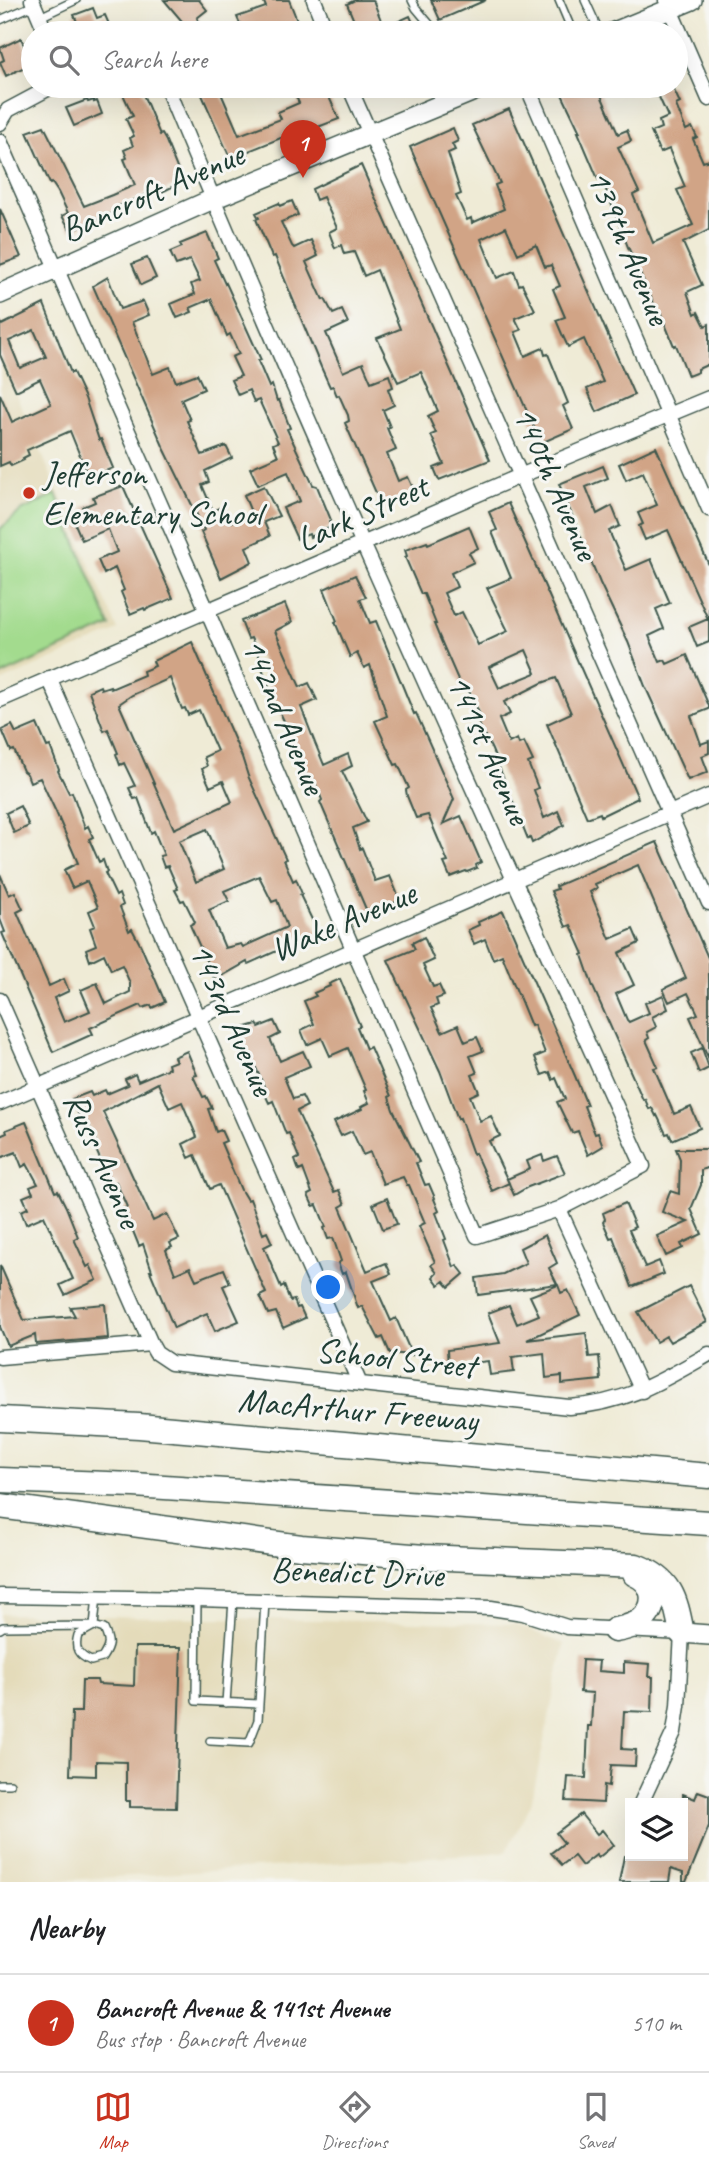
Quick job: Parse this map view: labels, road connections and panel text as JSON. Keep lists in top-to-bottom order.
{
  "streets": {
    "highway": ["MacArthur Freeway"],
    "main road": ["Bancroft Avenue", "Benedict Drive"],
    "street": [
      "139th Avenue",
      "140th Avenue",
      "Lark Street",
      "142nd Avenue",
      "141st Avenue",
      "Wake Avenue",
      "143rd Avenue",
      "Russ Avenue",
      "School Street"
    ]
  },
  "crossings": [
    ["Bancroft Avenue", "140th Avenue"],
    ["Bancroft Avenue", "142nd Avenue"],
    ["Bancroft Avenue", "141st Avenue"],
    ["139th Avenue", "Lark Street"],
    ["140th Avenue", "Lark Street"],
    ["140th Avenue", "Wake Avenue"],
    ["Lark Street", "142nd Avenue"],
    ["Lark Street", "141st Avenue"],
    ["Lark Street", "143rd Avenue"],
    ["142nd Avenue", "141st Avenue"],
    ["142nd Avenue", "Wake Avenue"],
    ["141st Avenue", "Wake Avenue"],
    ["Wake Avenue", "143rd Avenue"],
    ["Wake Avenue", "Russ Avenue"],
    ["143rd Avenue", "School Street"],
    ["Russ Avenue", "School Street"]
  ],
  "places": ["Jefferson Elementary School"],
  "page": {
    "search": "Search here",
    "pins": "1",
    "heading": "Nearby",
    "list": [
      {
        "mark": "1",
        "name": "Bancroft Avenue & 141st Avenue",
        "note": "Bus stop · Bancroft Avenue",
        "value": "510 m"
      }
    ],
    "nav": ["Map", "Directions", "Saved"]
  }
}
